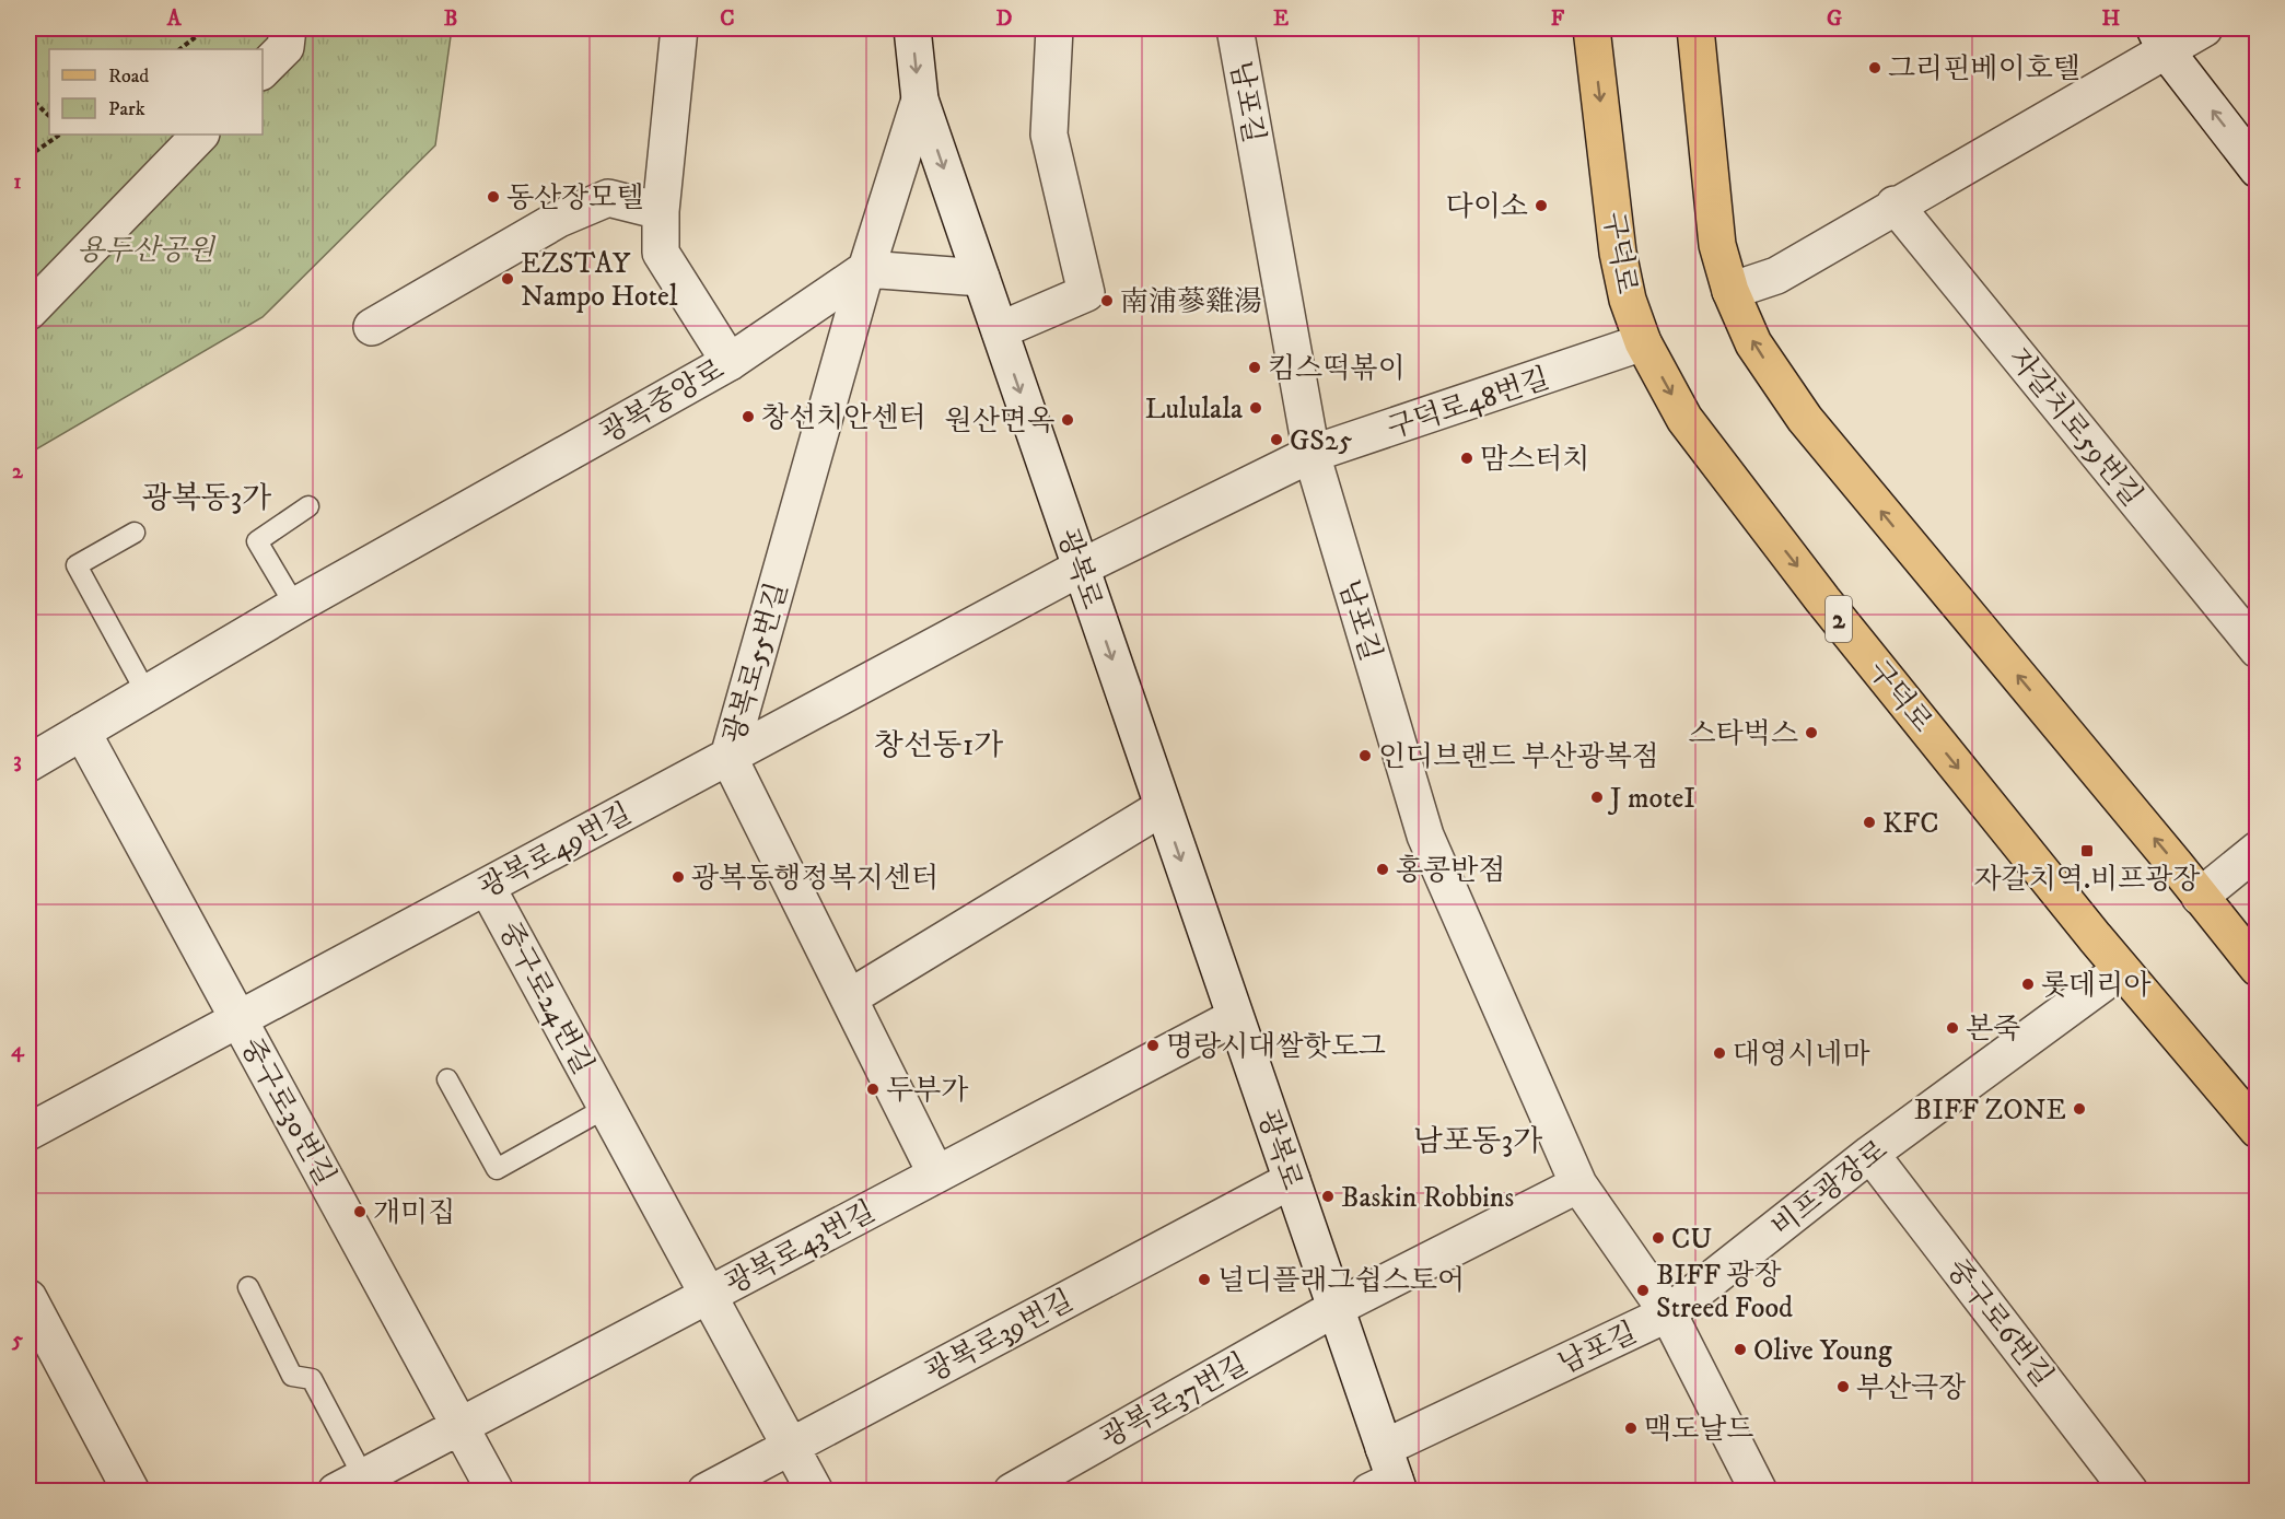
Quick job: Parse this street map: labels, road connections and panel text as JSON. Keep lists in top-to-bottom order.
{
  "streets": {
    "main road": ["구덕로", "2"],
    "street": [
      "남포길",
      "광복중앙로",
      "구덕로48번길",
      "자갈치로59번길",
      "광복로",
      "광복로55번길",
      "광복로49번길",
      "중구로24번길",
      "중구로30번길",
      "비프광장로",
      "광복로43번길",
      "중구로6번길",
      "광복로39번길",
      "광복로37번길"
    ]
  },
  "crossings": [
    ["남포길", "구덕로48번길"],
    ["남포길", "광복로"],
    ["남포길", "비프광장로"],
    ["구덕로", "구덕로48번길"],
    ["구덕로", "비프광장로"],
    ["광복중앙로", "광복로55번길"],
    ["광복중앙로", "중구로30번길"],
    ["구덕로48번길", "광복로"],
    ["구덕로48번길", "광복로49번길"],
    ["광복로", "광복로49번길"],
    ["광복로", "광복로43번길"],
    ["광복로", "광복로39번길"],
    ["광복로", "광복로37번길"],
    ["광복로55번길", "광복로49번길"],
    ["광복로55번길", "광복로43번길"],
    ["광복로49번길", "중구로24번길"],
    ["광복로49번길", "중구로30번길"],
    ["중구로24번길", "광복로43번길"],
    ["중구로24번길", "광복로39번길"],
    ["중구로30번길", "광복로43번길"],
    ["비프광장로", "중구로6번길"]
  ],
  "one_way": ["광복로"],
  "districts": ["광복동3가", "창선동1가", "남포동3가"],
  "parks": ["용두산공원"],
  "places": {
    "other": [
      "그리핀베이호텔",
      "동산장모텔",
      "다이소",
      "EZSTAY Nampo Hotel",
      "南浦蔘雞湯",
      "킴스떡볶이",
      "Lululala",
      "창선치안센터",
      "원산면옥",
      "GS25",
      "맘스터치",
      "스타벅스",
      "인디브랜드 부산광복점",
      "J moteI",
      "KFC",
      "홍콩반점",
      "광복동행정복지센터",
      "롯데리아",
      "본죽",
      "명랑시대쌀핫도그",
      "대영시네마",
      "두부가",
      "BIFF ZONE",
      "Baskin Robbins",
      "개미집",
      "CU",
      "널디플래그쉽스토어",
      "BIFF 광장 Streed Food",
      "Olive Young",
      "부산극장",
      "맥도날드"
    ],
    "transit": ["자갈치역.비프광장"]
  },
  "legend": ["Road", "Park"],
  "grid": {
    "columns": [
      "A",
      "B",
      "C",
      "D",
      "E",
      "F",
      "G",
      "H"
    ],
    "rows": [
      "1",
      "2",
      "3",
      "4",
      "5"
    ]
  }
}
